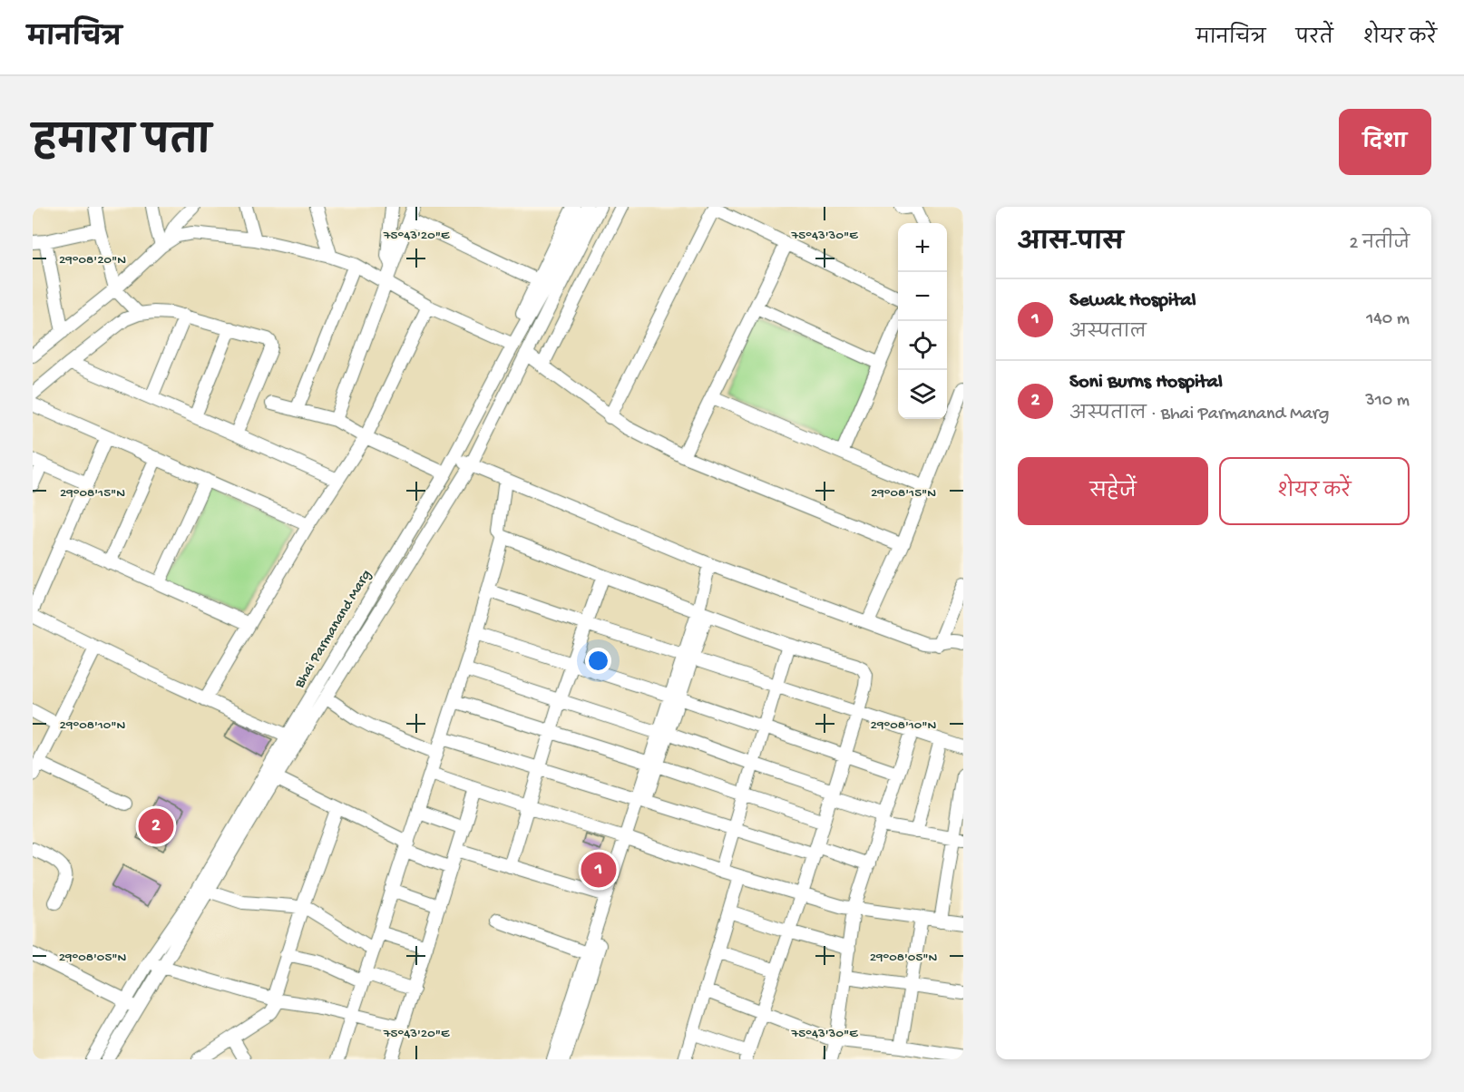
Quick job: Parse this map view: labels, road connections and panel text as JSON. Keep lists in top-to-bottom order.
{
  "streets": {
    "street": ["Bhai Parmanand Marg"]
  },
  "page": {
    "header": "मानचित्र",
    "nav": ["मानचित्र", "परतें", "शेयर करें"],
    "title": "हमारा पता",
    "buttons": [
      "दिशा",
      ["सहेजें", "शेयर करें"]
    ],
    "heading": ["आस-पास", "2 नतीजे"],
    "map_buttons": ["+", "−"],
    "list": [
      {
        "mark": "1",
        "name": "Sewak Hospital",
        "note": "अस्पताल",
        "value": "140 m"
      },
      {
        "mark": "2",
        "name": "Soni Burns Hospital",
        "note": "अस्पताल · Bhai Parmanand Marg",
        "value": "310 m"
      }
    ],
    "pins": ["2", "1"]
  },
  "coordinates": [
    "75°43'20\"E",
    "75°43'30\"E",
    "29°08'20\"N",
    "29°08'15\"N",
    "29°08'10\"N",
    "29°08'05\"N"
  ]
}
